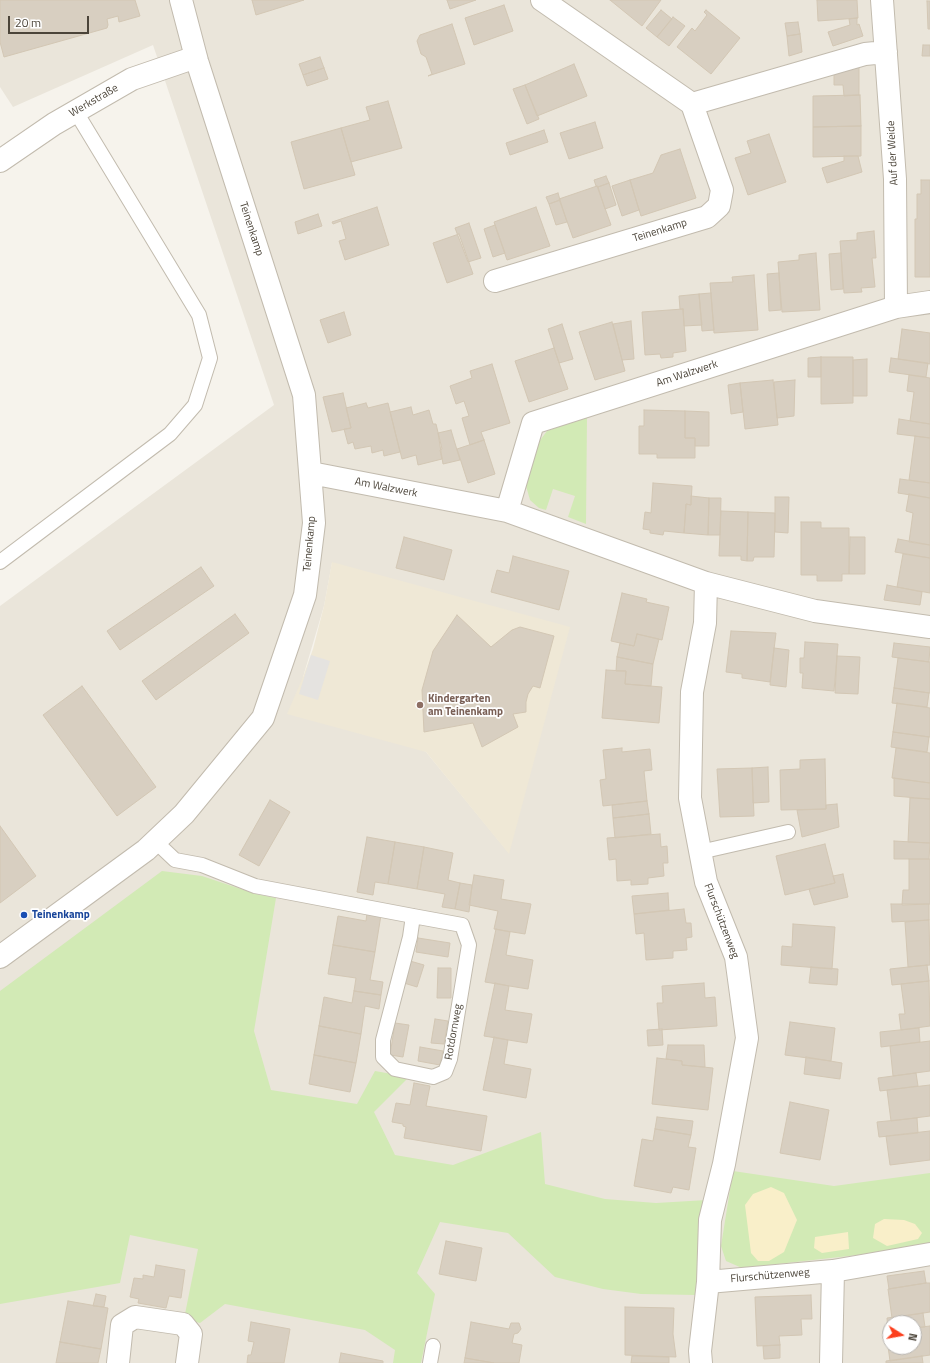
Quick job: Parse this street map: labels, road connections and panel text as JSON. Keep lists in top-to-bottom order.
{
  "streets": {
    "street": [
      "Werkstraße",
      "Auf der Weide",
      "Teinenkamp",
      "Am Walzwerk",
      "Flurschützenweg"
    ],
    "lane": ["Rotdornweg"]
  },
  "crossings": [
    ["Werkstraße", "Teinenkamp"],
    ["Auf der Weide", "Am Walzwerk"],
    ["Teinenkamp", "Am Walzwerk"],
    ["Teinenkamp", "Rotdornweg"],
    ["Am Walzwerk", "Flurschützenweg"]
  ],
  "places": ["Kindergarten am Teinenkamp", "Teinenkamp"],
  "scale_bar": "20 m",
  "north": "right"
}
